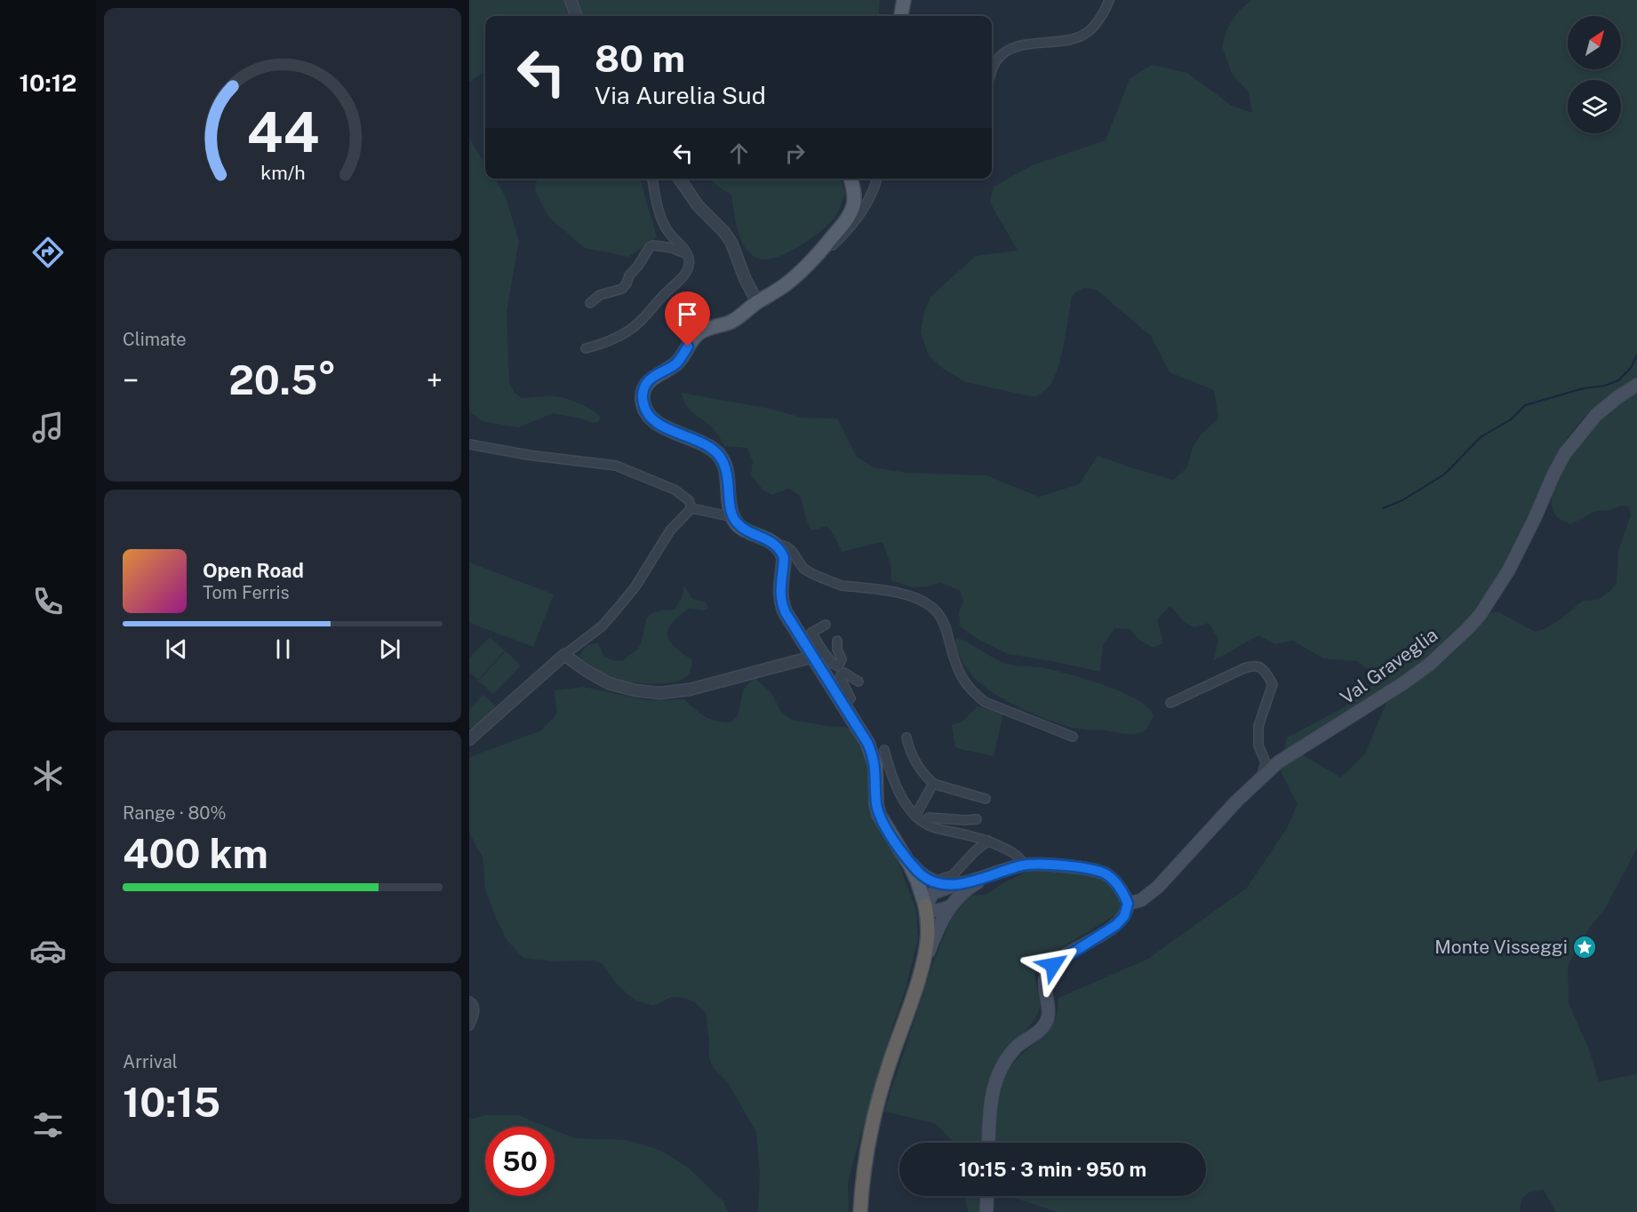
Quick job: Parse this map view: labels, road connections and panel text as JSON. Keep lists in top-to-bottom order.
{
  "streets": {
    "main road": ["Val Graveglia"]
  },
  "places": {
    "place": ["Monte Visseggi"]
  },
  "north": "top right",
  "page": {
    "tabs": "10:12",
    "turn": ["80 m", "Via Aurelia Sud"],
    "tile": [
      "Climate",
      ["Range · 80%", "400 km"],
      ["Arrival", "10:15"]
    ],
    "heat": ["−", "20.5°", "+"],
    "song": ["Open Road", "Tom Ferris"],
    "limit": "50",
    "trip": "10:15 · 3 min · 950 m",
    "gauge": ["44", "km/h"]
  }
}
